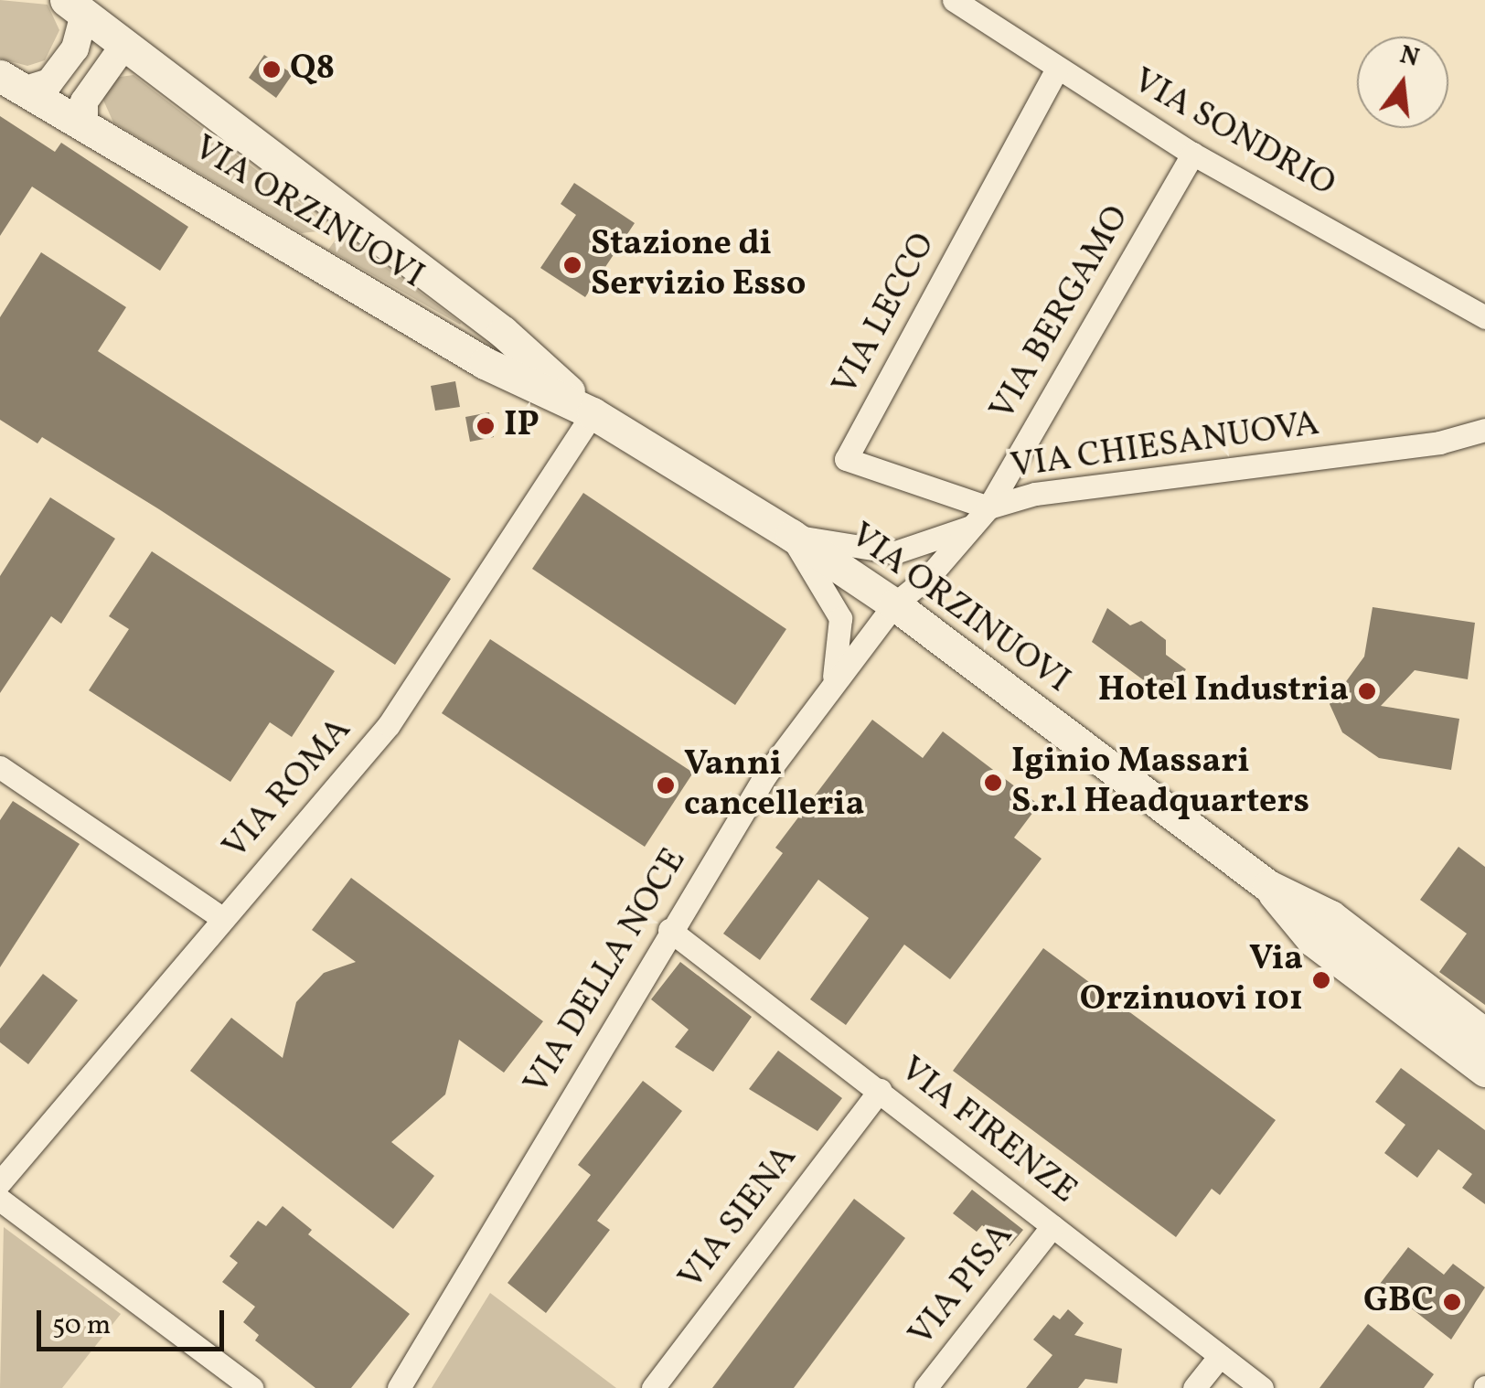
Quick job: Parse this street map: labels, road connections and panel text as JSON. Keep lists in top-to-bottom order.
{
  "streets": {
    "main road": ["VIA ORZINUOVI"],
    "street": [
      "VIA SONDRIO",
      "VIA BERGAMO",
      "VIA LECCO",
      "VIA CHIESANUOVA",
      "VIA ROMA",
      "VIA DELLA NOCE",
      "VIA FIRENZE",
      "VIA SIENA",
      "VIA PISA"
    ]
  },
  "crossings": [
    ["VIA SONDRIO", "VIA BERGAMO"],
    ["VIA SONDRIO", "VIA LECCO"],
    ["VIA ORZINUOVI", "VIA CHIESANUOVA"],
    ["VIA ORZINUOVI", "VIA ROMA"],
    ["VIA ORZINUOVI", "VIA DELLA NOCE"],
    ["VIA BERGAMO", "VIA LECCO"],
    ["VIA BERGAMO", "VIA CHIESANUOVA"],
    ["VIA LECCO", "VIA CHIESANUOVA"],
    ["VIA CHIESANUOVA", "VIA DELLA NOCE"],
    ["VIA DELLA NOCE", "VIA FIRENZE"],
    ["VIA FIRENZE", "VIA SIENA"],
    ["VIA FIRENZE", "VIA PISA"]
  ],
  "places": [
    "Q8",
    "Stazione di Servizio Esso",
    "IP",
    "Hotel Industria",
    "Iginio Massari S.r.l Headquarters",
    "Vanni cancelleria",
    "Via Orzinuovi 101",
    "GBC"
  ],
  "scale_bar": "50 m",
  "north": "top"
}
